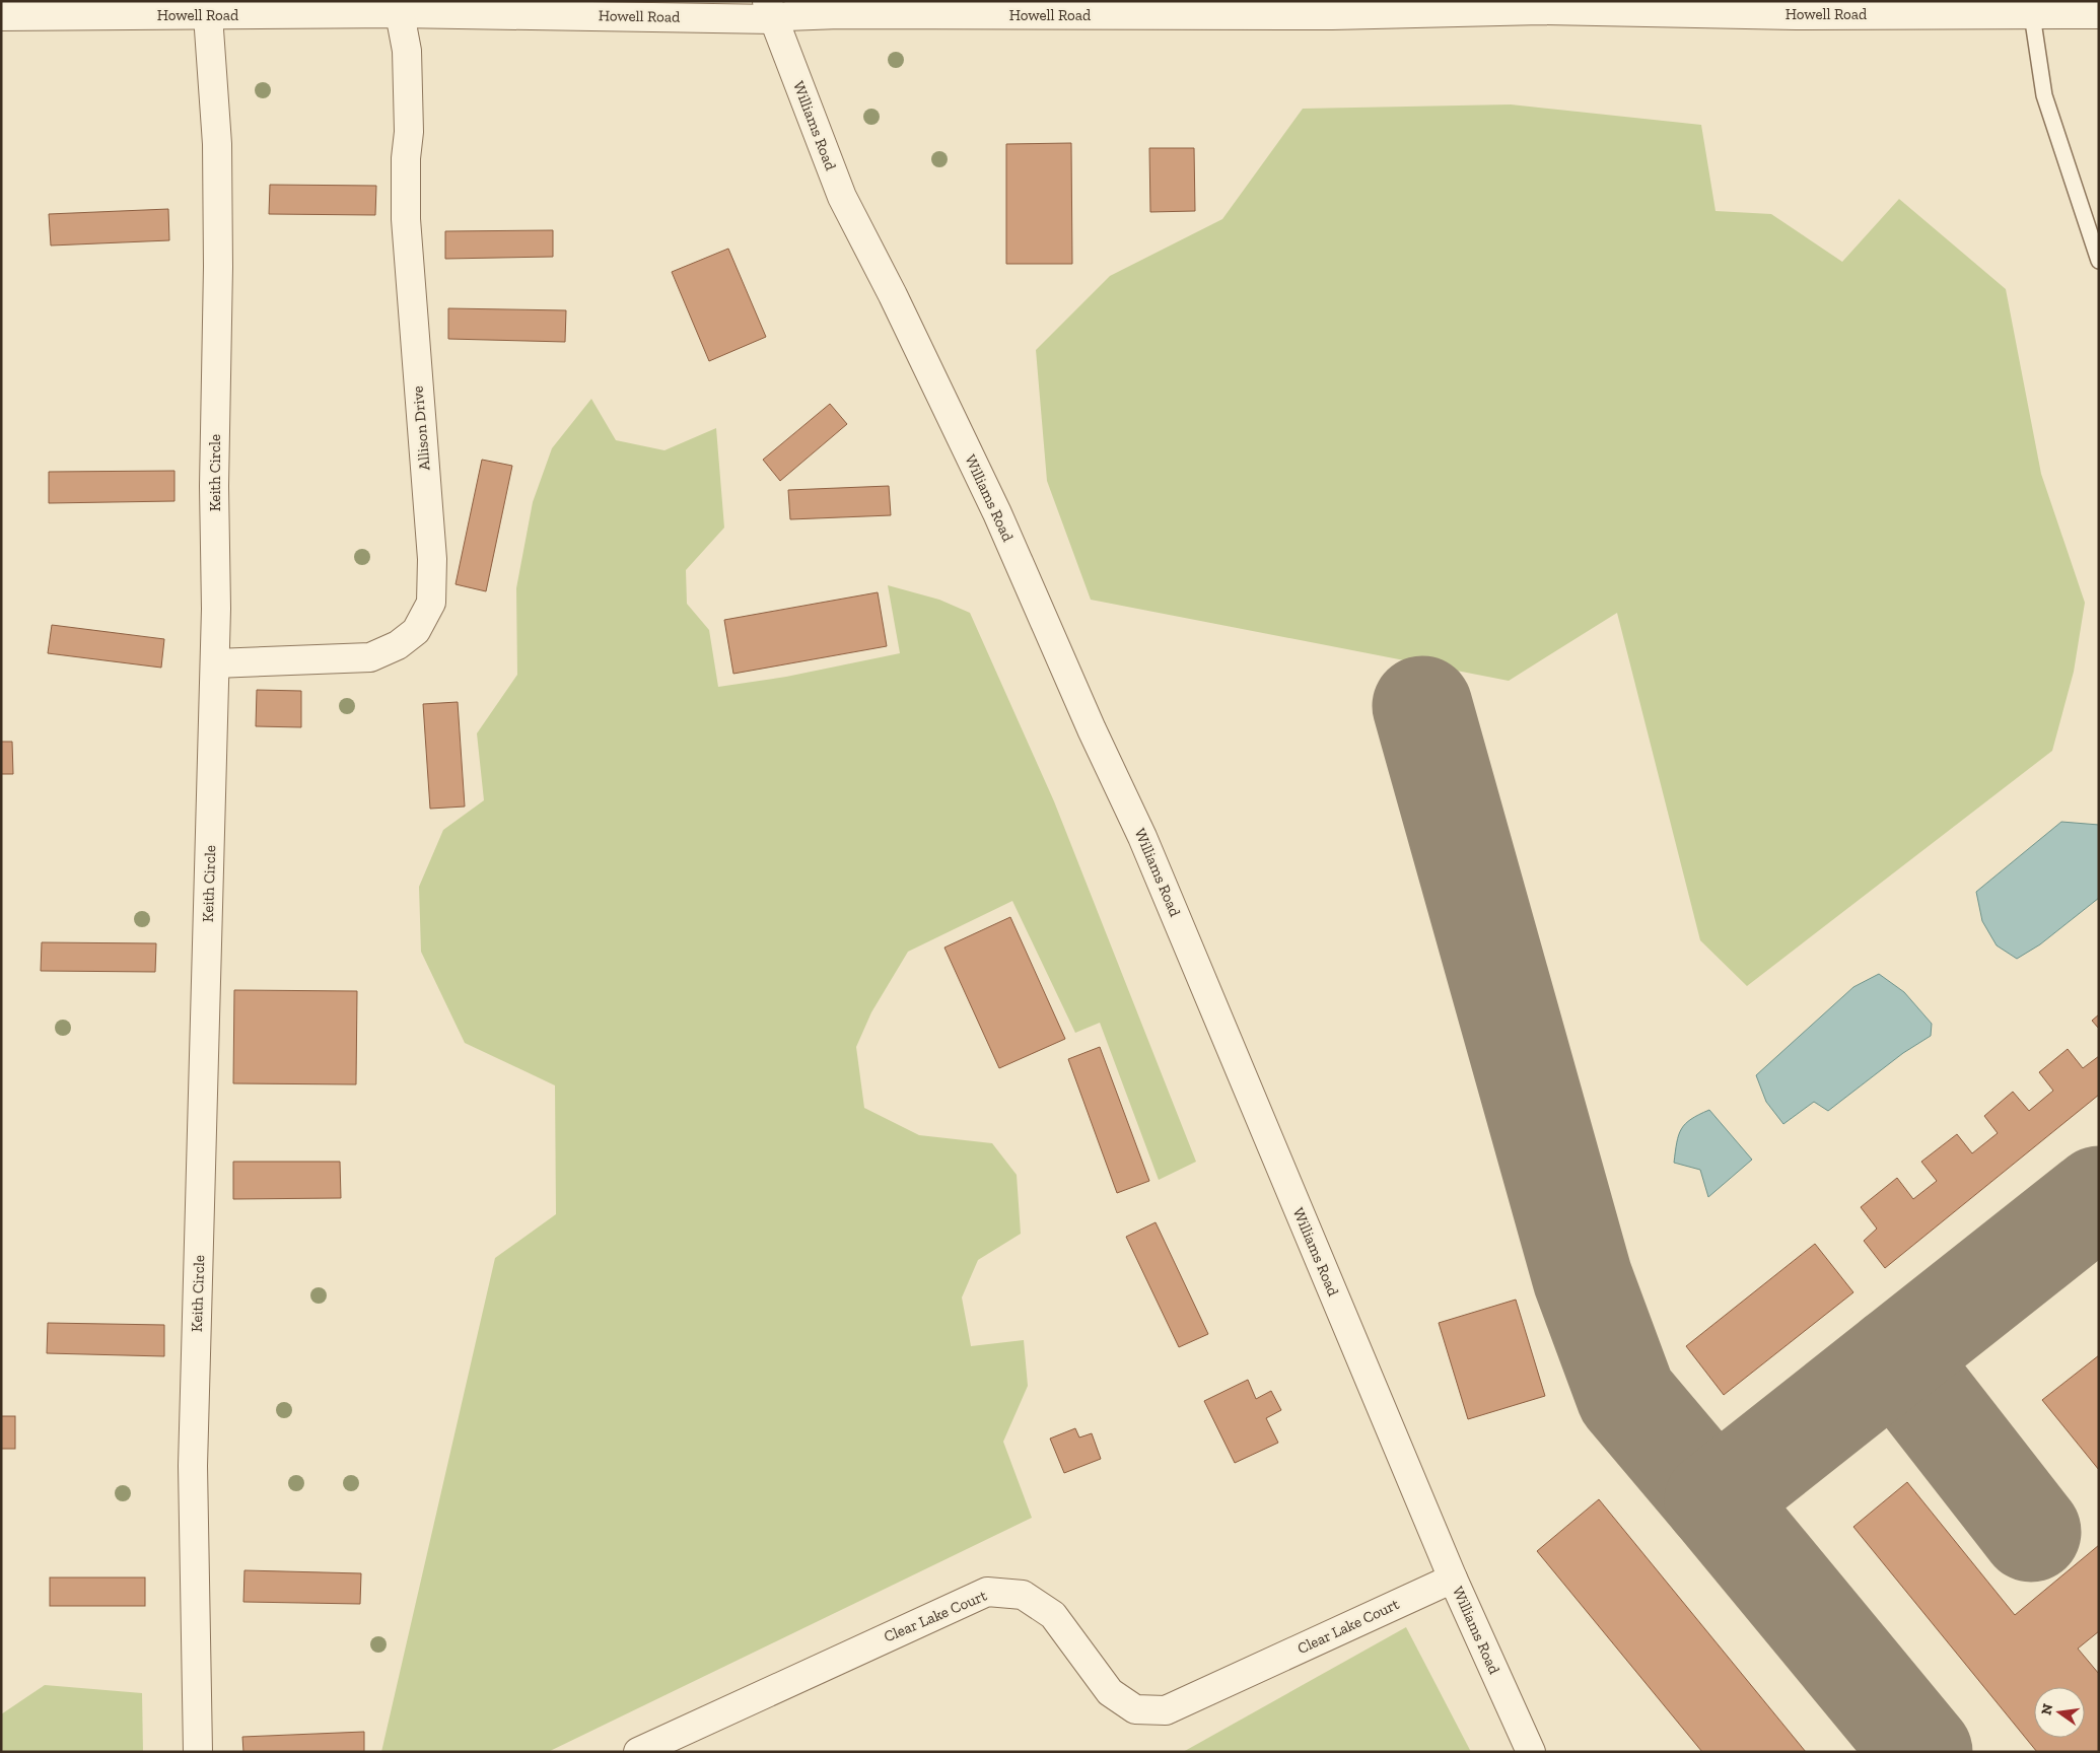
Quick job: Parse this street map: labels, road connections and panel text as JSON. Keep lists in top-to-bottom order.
{
  "streets": {
    "street": [
      "Howell Road",
      "Williams Road",
      "Allison Drive",
      "Keith Circle",
      "Clear Lake Court"
    ]
  },
  "crossings": [
    ["Howell Road", "Williams Road"],
    ["Howell Road", "Allison Drive"],
    ["Howell Road", "Keith Circle"],
    ["Williams Road", "Clear Lake Court"],
    ["Allison Drive", "Keith Circle"]
  ],
  "north": "left"
}
